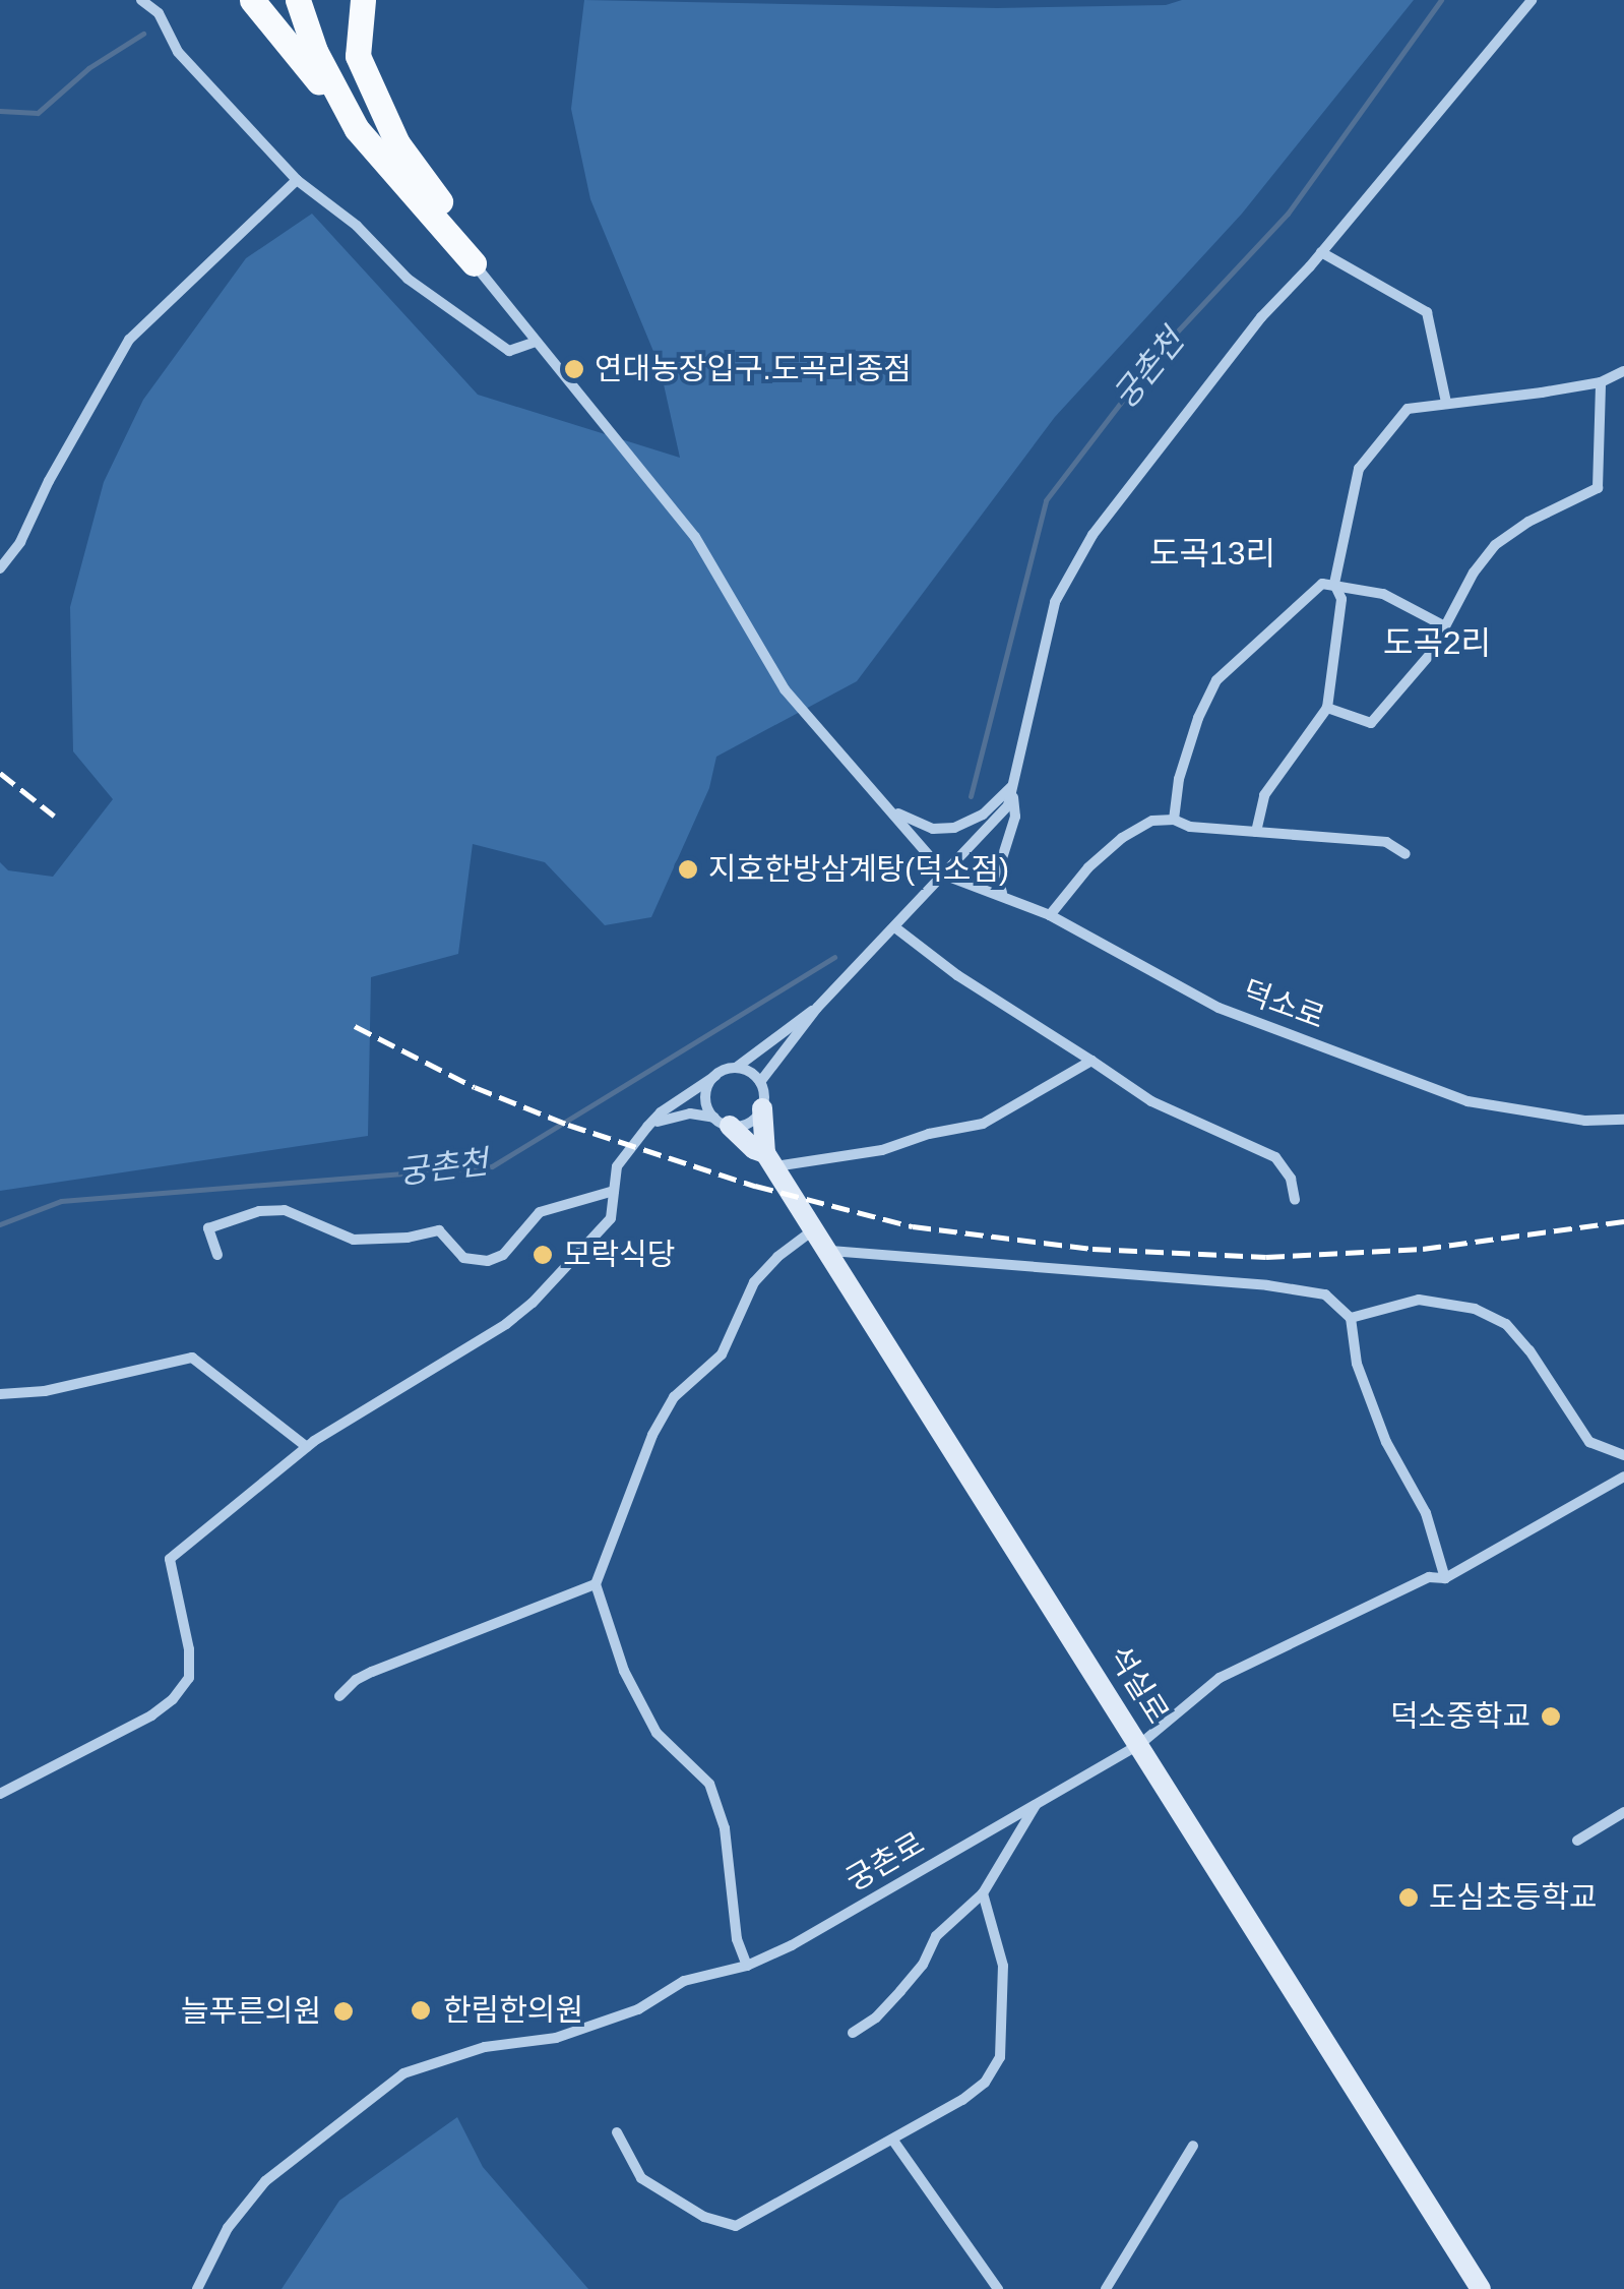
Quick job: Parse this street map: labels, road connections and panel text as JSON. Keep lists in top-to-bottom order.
{
  "streets": {
    "street": ["덕소로", "석실로", "궁촌로"]
  },
  "crossings": [
    ["석실로", "궁촌로"]
  ],
  "districts": ["도곡13리", "도곡2리"],
  "water": ["궁촌천"],
  "places": [
    "연대농장입구.도곡리종점",
    "지호한방삼계탕(덕소점)",
    "모락식당",
    "덕소중학교",
    "도심초등학교",
    "한림한의원",
    "늘푸른의원"
  ]
}
